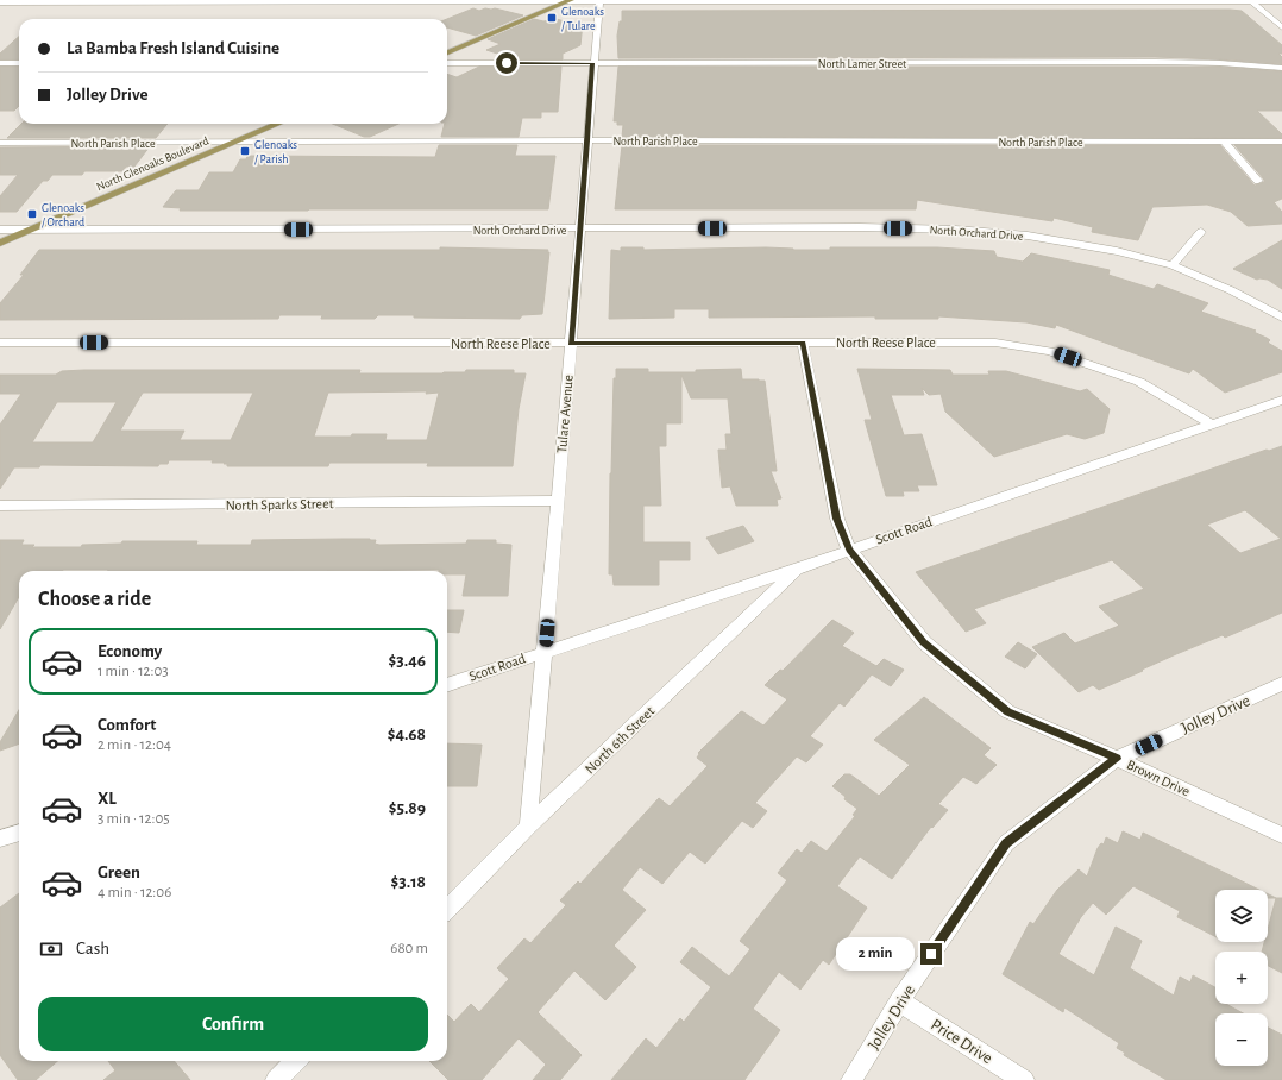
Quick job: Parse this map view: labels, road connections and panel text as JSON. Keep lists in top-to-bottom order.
{
  "streets": {
    "main road": ["North Glenoaks Boulevard"],
    "street": [
      "North Lamer Street",
      "North Parish Place",
      "North Orchard Drive",
      "North Reese Place",
      "Tulare Avenue",
      "North Sparks Street",
      "Scott Road",
      "Jolley Drive",
      "North 6th Street",
      "Brown Drive",
      "Price Drive"
    ]
  },
  "crossings": [
    ["North Lamer Street", "Tulare Avenue"],
    ["North Parish Place", "North Glenoaks Boulevard"],
    ["North Parish Place", "Tulare Avenue"],
    ["North Glenoaks Boulevard", "North Orchard Drive"],
    ["North Orchard Drive", "Tulare Avenue"],
    ["North Reese Place", "Tulare Avenue"],
    ["North Reese Place", "Scott Road"],
    ["Tulare Avenue", "North Sparks Street"],
    ["Tulare Avenue", "Scott Road"],
    ["Tulare Avenue", "North 6th Street"],
    ["Scott Road", "North 6th Street"],
    ["Scott Road", "Brown Drive"],
    ["Jolley Drive", "Brown Drive"],
    ["Jolley Drive", "Price Drive"]
  ],
  "places": {
    "transit": ["Glenoaks / Tulare", "Glenoaks / Parish", "Glenoaks / Orchard"]
  },
  "page": {
    "banner": ["La Bamba Fresh Island Cuisine", "Jolley Drive"],
    "heading": "Choose a ride",
    "list": [
      {
        "name": "Economy",
        "note": "1 min · 12:03",
        "value": "$3.46"
      },
      {
        "name": "Comfort",
        "note": "2 min · 12:04",
        "value": "$4.68"
      },
      {
        "name": "XL",
        "note": "3 min · 12:05",
        "value": "$5.89"
      },
      {
        "name": "Green",
        "note": "4 min · 12:06",
        "value": "$3.18"
      }
    ],
    "map_buttons": ["+", "−"],
    "pay": ["Cash", "680 m"],
    "bubble": "2 min",
    "buttons": "Confirm"
  }
}
